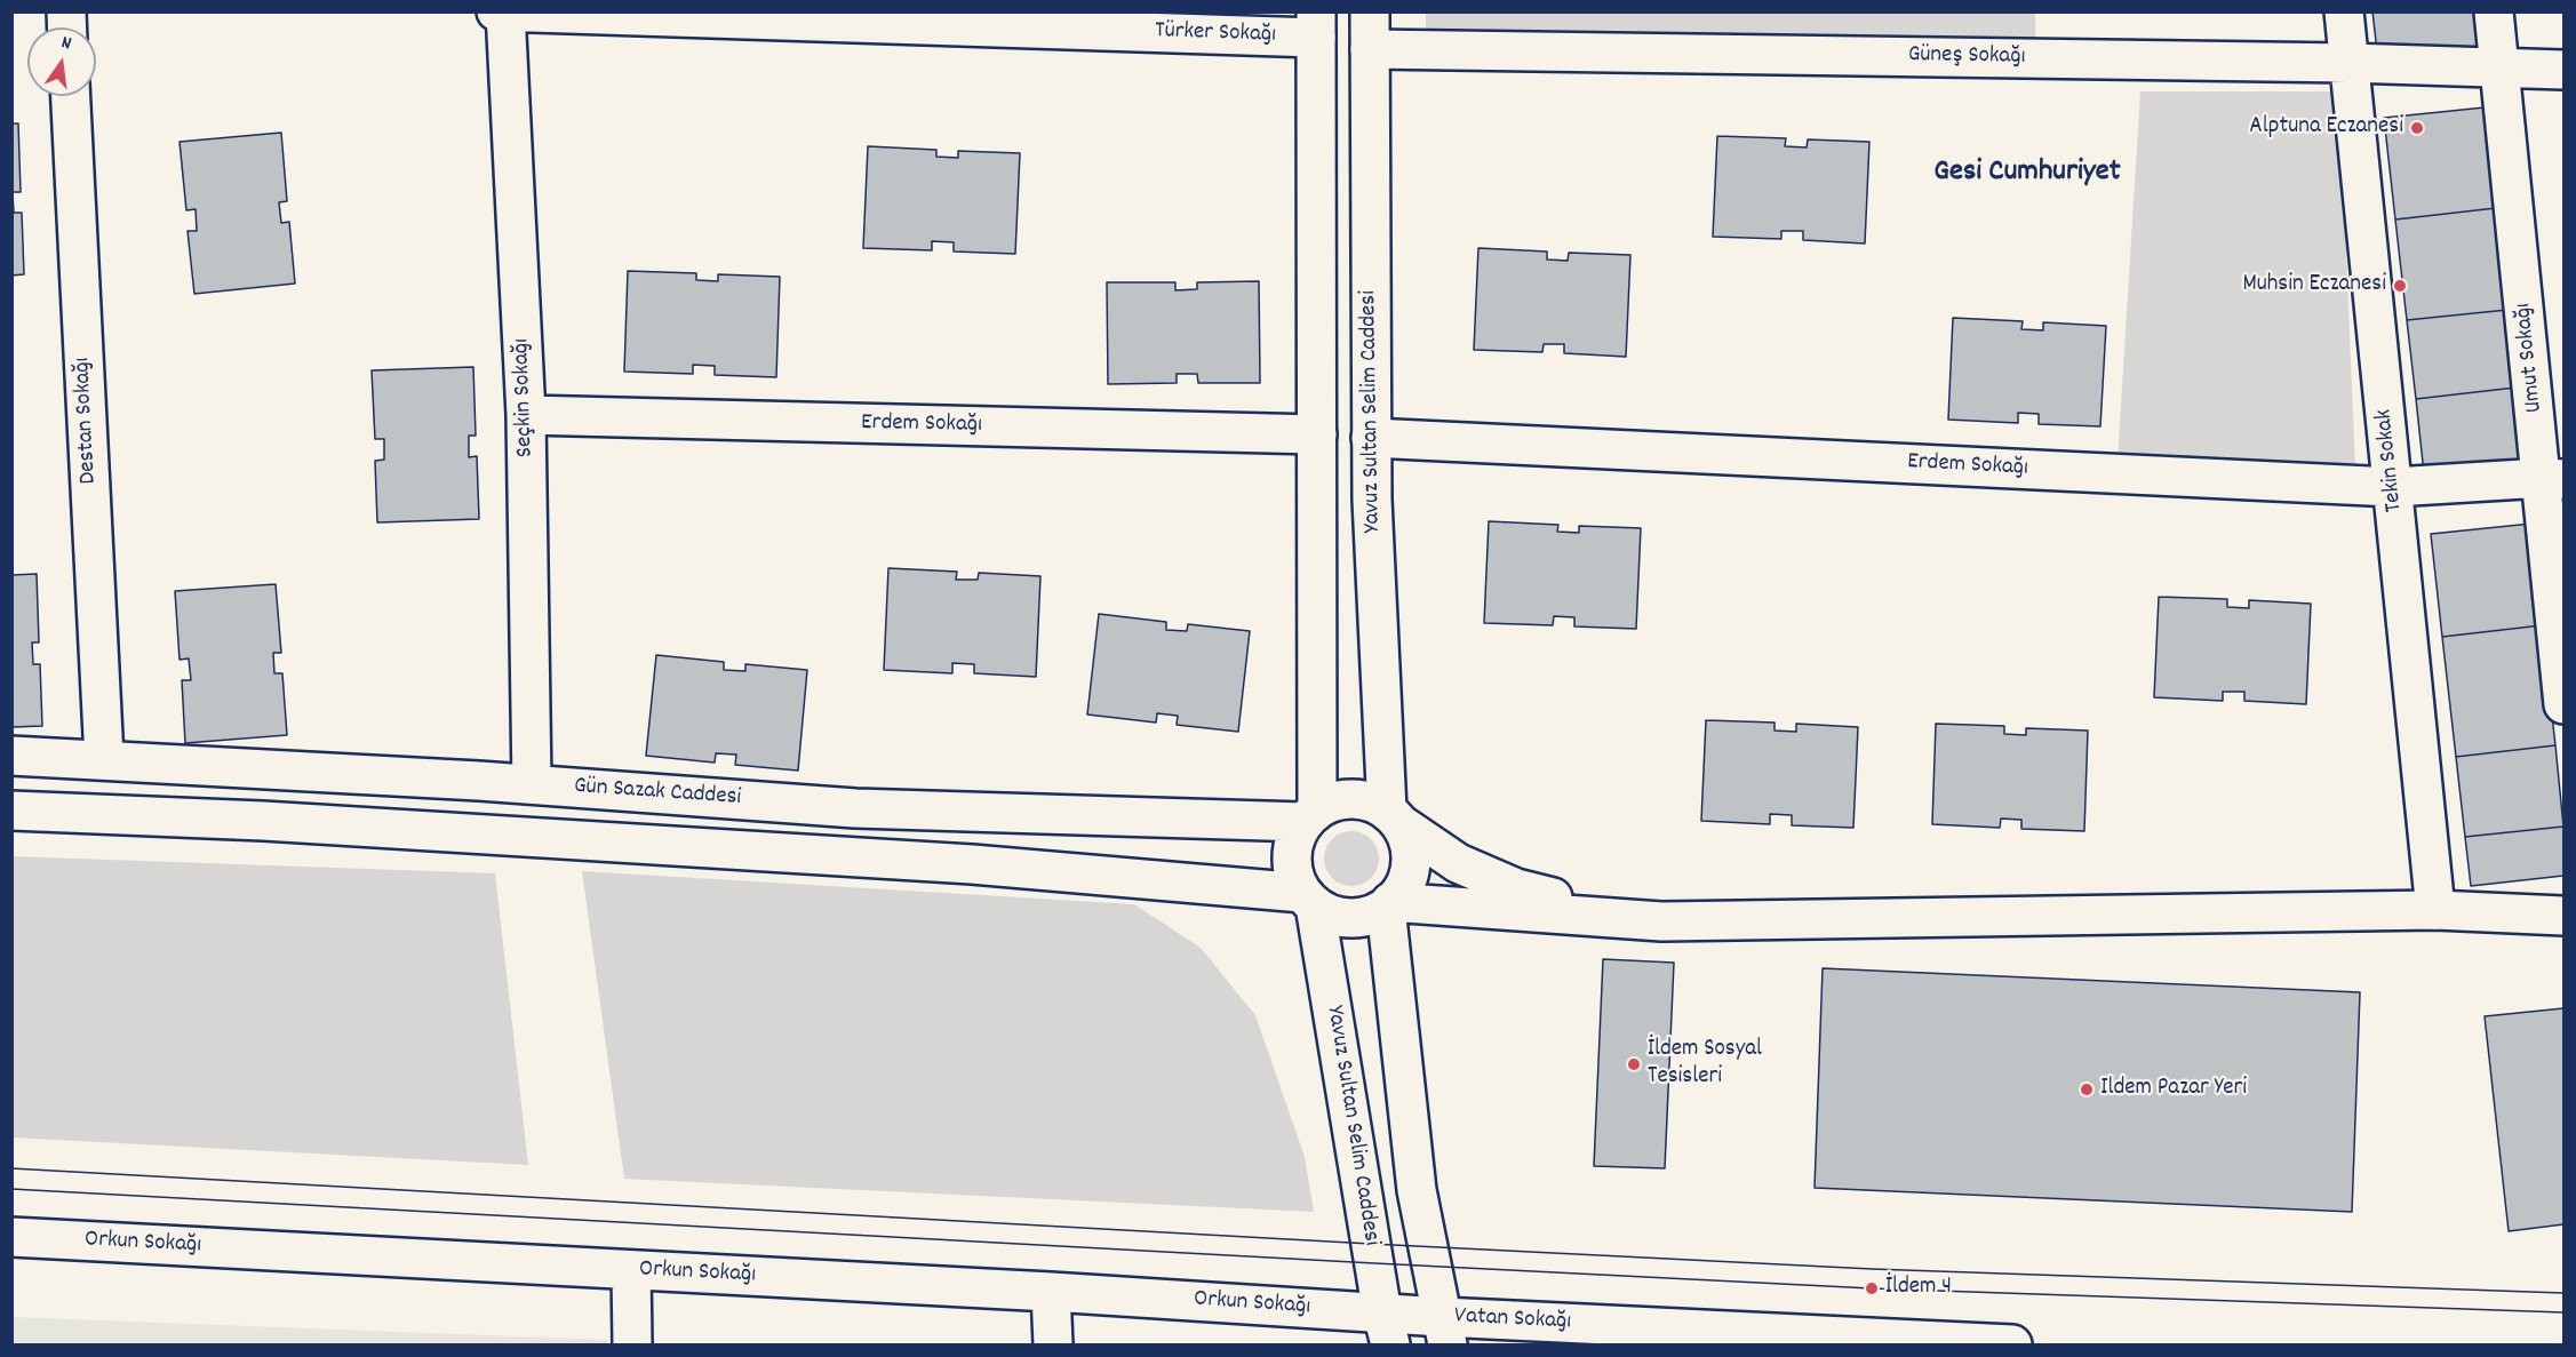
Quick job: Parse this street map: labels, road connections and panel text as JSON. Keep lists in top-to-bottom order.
{
  "streets": {
    "street": [
      "Türker Sokağı",
      "Güneş Sokağı",
      "Umut Sokağı",
      "Seçkin Sokağı",
      "Yavuz Sultan Selim Caddesi",
      "Destan Sokağı",
      "Erdem Sokağı",
      "Tekin Sokak",
      "Gün Sazak Caddesi",
      "Orkun Sokağı",
      "Vatan Sokağı"
    ]
  },
  "crossings": [
    ["Türker Sokağı", "Seçkin Sokağı"],
    ["Güneş Sokağı", "Umut Sokağı"],
    ["Güneş Sokağı", "Yavuz Sultan Selim Caddesi"],
    ["Güneş Sokağı", "Tekin Sokak"],
    ["Umut Sokağı", "Erdem Sokağı"],
    ["Seçkin Sokağı", "Erdem Sokağı"],
    ["Seçkin Sokağı", "Gün Sazak Caddesi"],
    ["Yavuz Sultan Selim Caddesi", "Erdem Sokağı"],
    ["Yavuz Sultan Selim Caddesi", "Gün Sazak Caddesi"],
    ["Yavuz Sultan Selim Caddesi", "Orkun Sokağı"],
    ["Yavuz Sultan Selim Caddesi", "Vatan Sokağı"],
    ["Destan Sokağı", "Gün Sazak Caddesi"],
    ["Erdem Sokağı", "Tekin Sokak"],
    ["Orkun Sokağı", "Vatan Sokağı"]
  ],
  "districts": ["Gesi Cumhuriyet"],
  "places": [
    "Alptuna Eczanesi",
    "Muhsin Eczanesi",
    "İldem Sosyal Tesisleri",
    "Ildem Pazar Yeri",
    "İldem 4"
  ],
  "north": "top"
}
